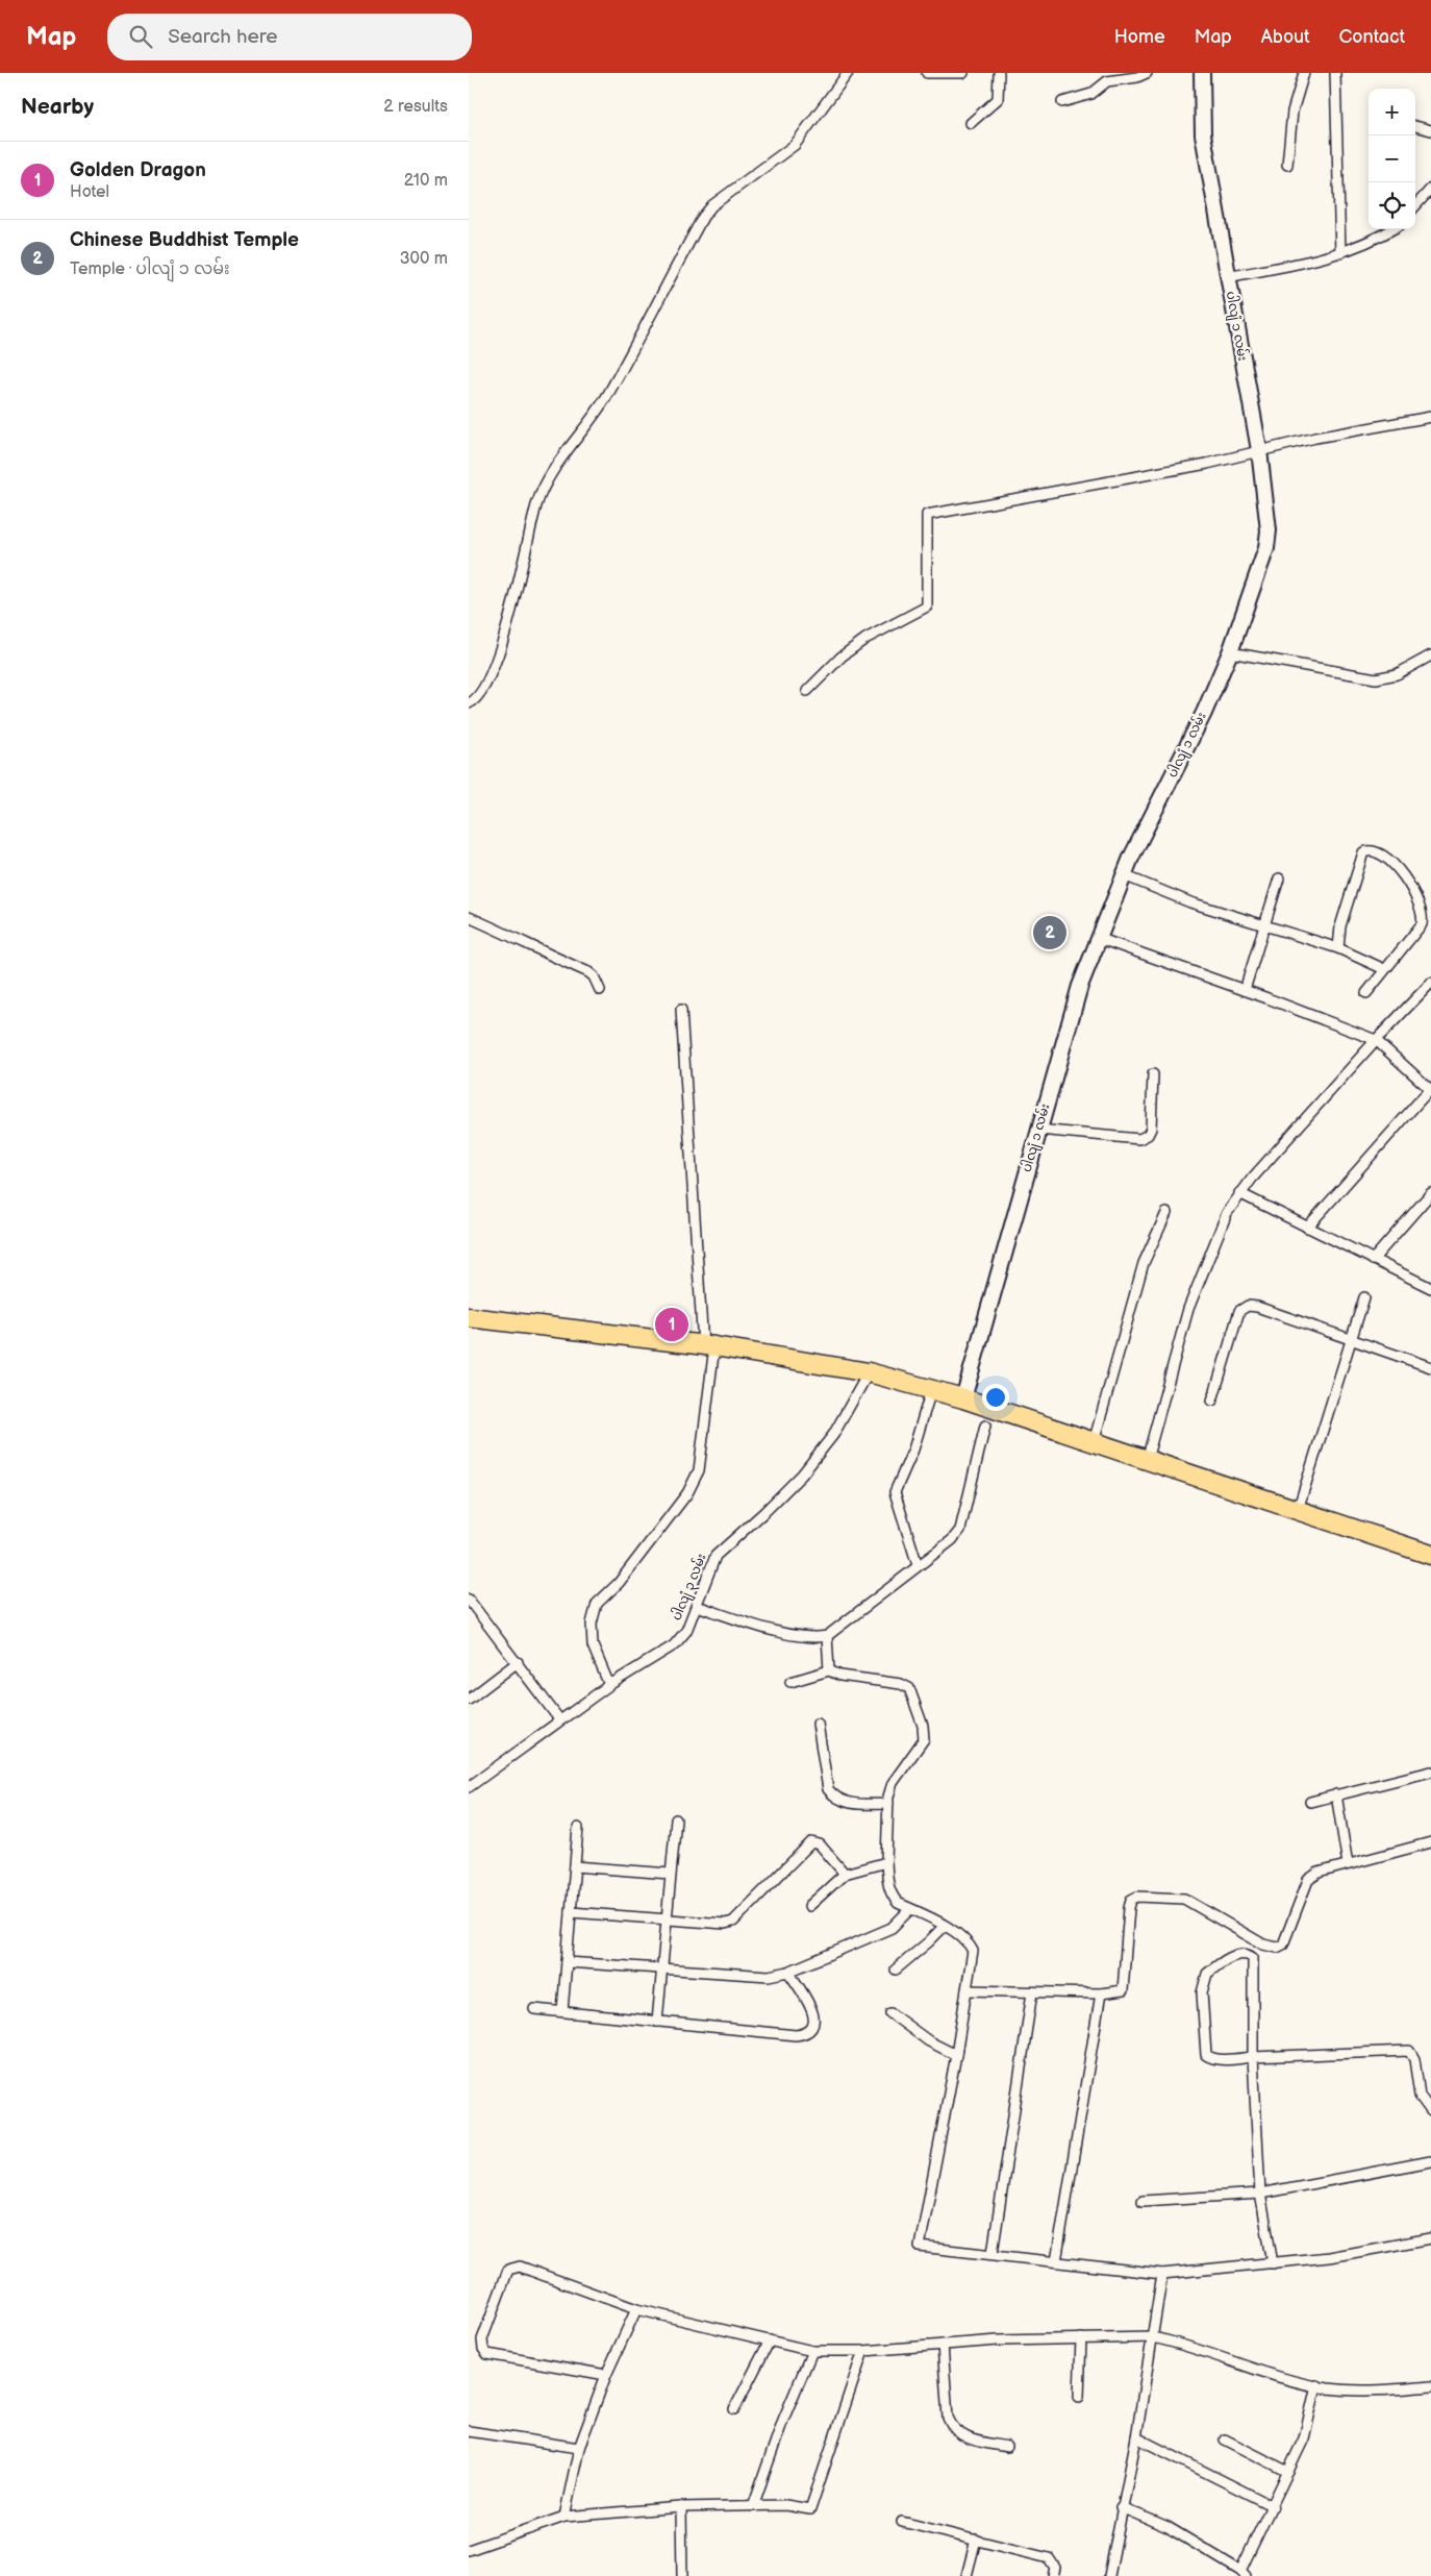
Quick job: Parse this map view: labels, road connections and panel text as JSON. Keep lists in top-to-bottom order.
{
  "streets": {
    "street": ["ပါလျံ ၁ လမ်း", "ပါလျံ ၃ လမ်း"]
  },
  "page": {
    "header": "Map",
    "search": "Search here",
    "nav": [
      "Home",
      "Map",
      "About",
      "Contact"
    ],
    "heading": ["Nearby", "2 results"],
    "map_buttons": ["+", "−"],
    "list": [
      {
        "mark": "1",
        "name": "Golden Dragon",
        "note": "Hotel",
        "value": "210 m"
      },
      {
        "mark": "2",
        "name": "Chinese Buddhist Temple",
        "note": "Temple · ပါလျံ ၁ လမ်း",
        "value": "300 m"
      }
    ],
    "pins": ["2", "1"]
  }
}
